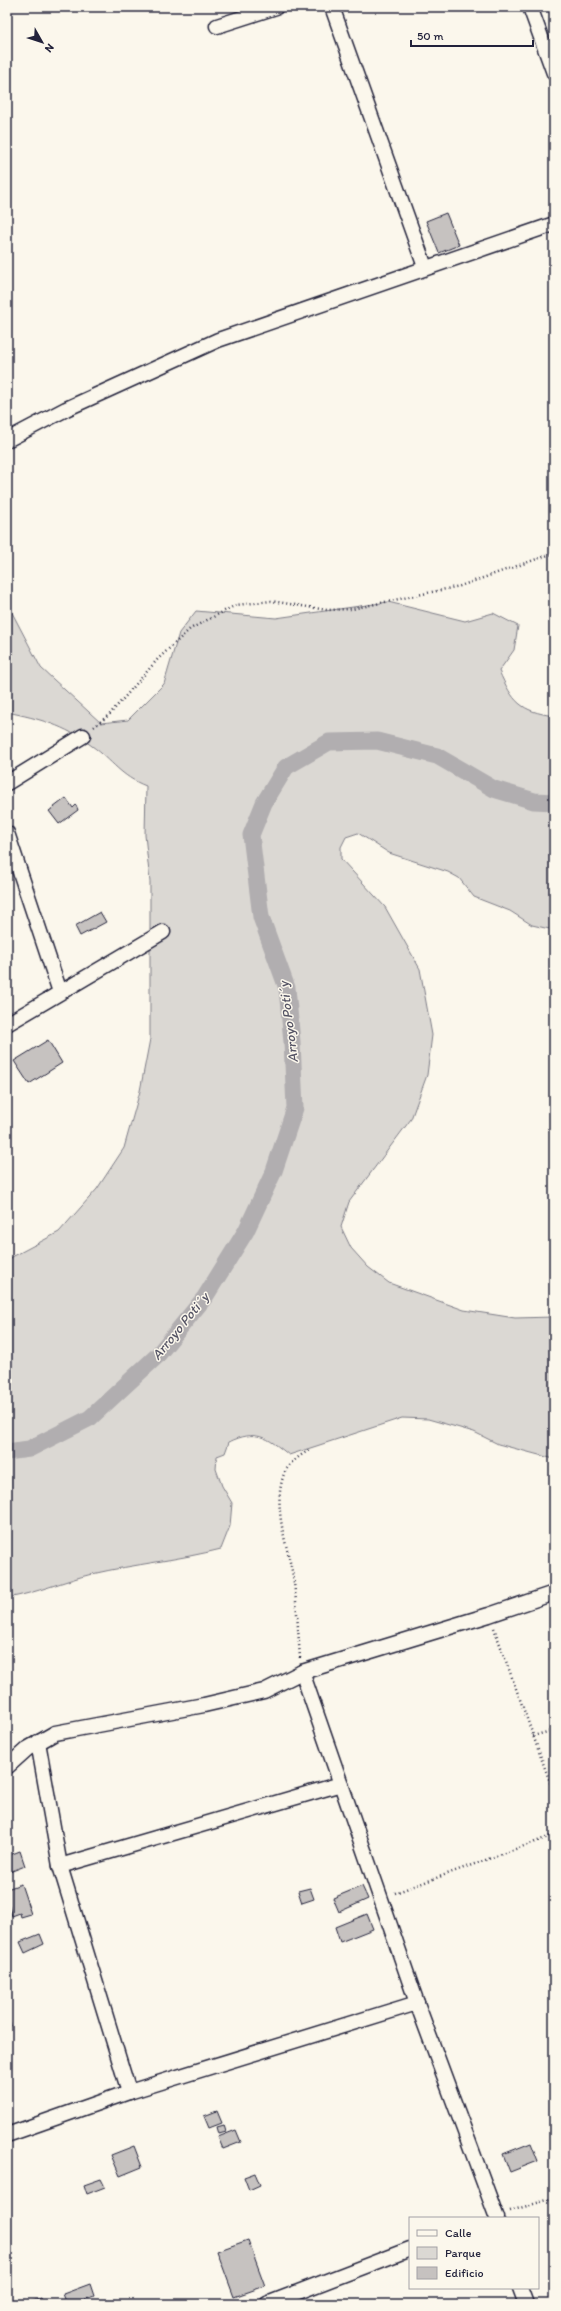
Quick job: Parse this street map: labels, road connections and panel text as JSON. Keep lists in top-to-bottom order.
{
  "water": ["Arroyo Poti´y"],
  "legend": ["Calle", "Parque", "Edificio"],
  "scale_bar": "50 m",
  "north": "bottom right"
}
